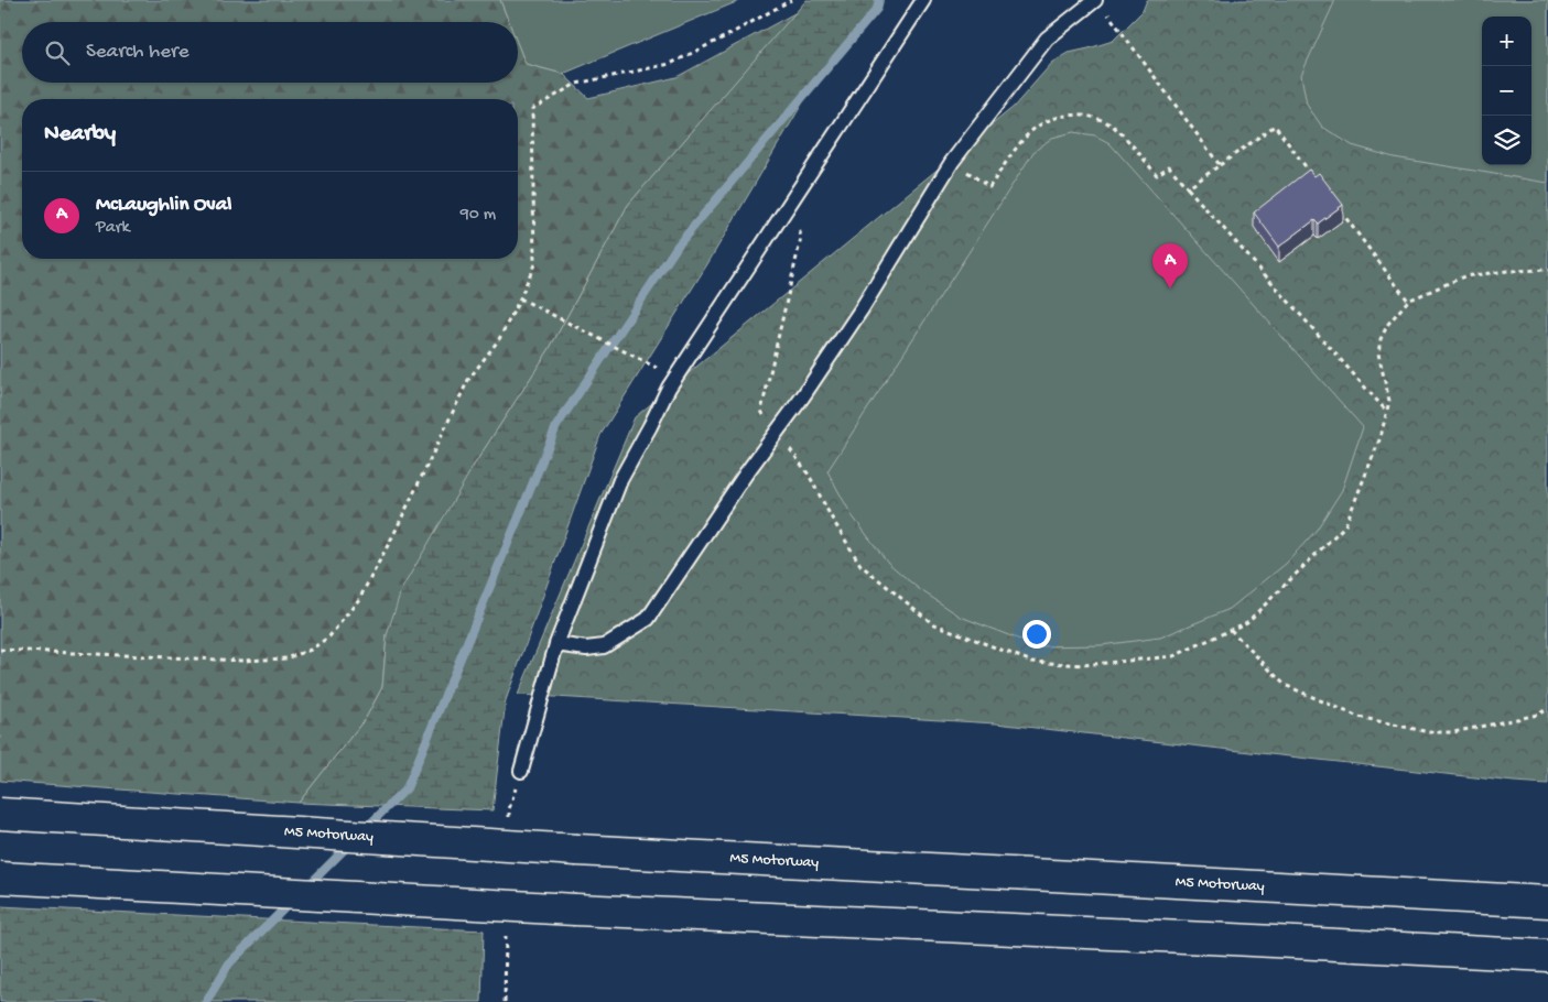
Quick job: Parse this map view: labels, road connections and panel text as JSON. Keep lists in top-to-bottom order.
{
  "streets": {
    "highway": ["M5 Motorway"]
  },
  "page": {
    "map_buttons": ["+", "−"],
    "search": "Search here",
    "heading": "Nearby",
    "list": [
      {
        "mark": "A",
        "name": "McLaughlin Oval",
        "note": "Park",
        "value": "90 m"
      }
    ],
    "pins": "A"
  }
}
